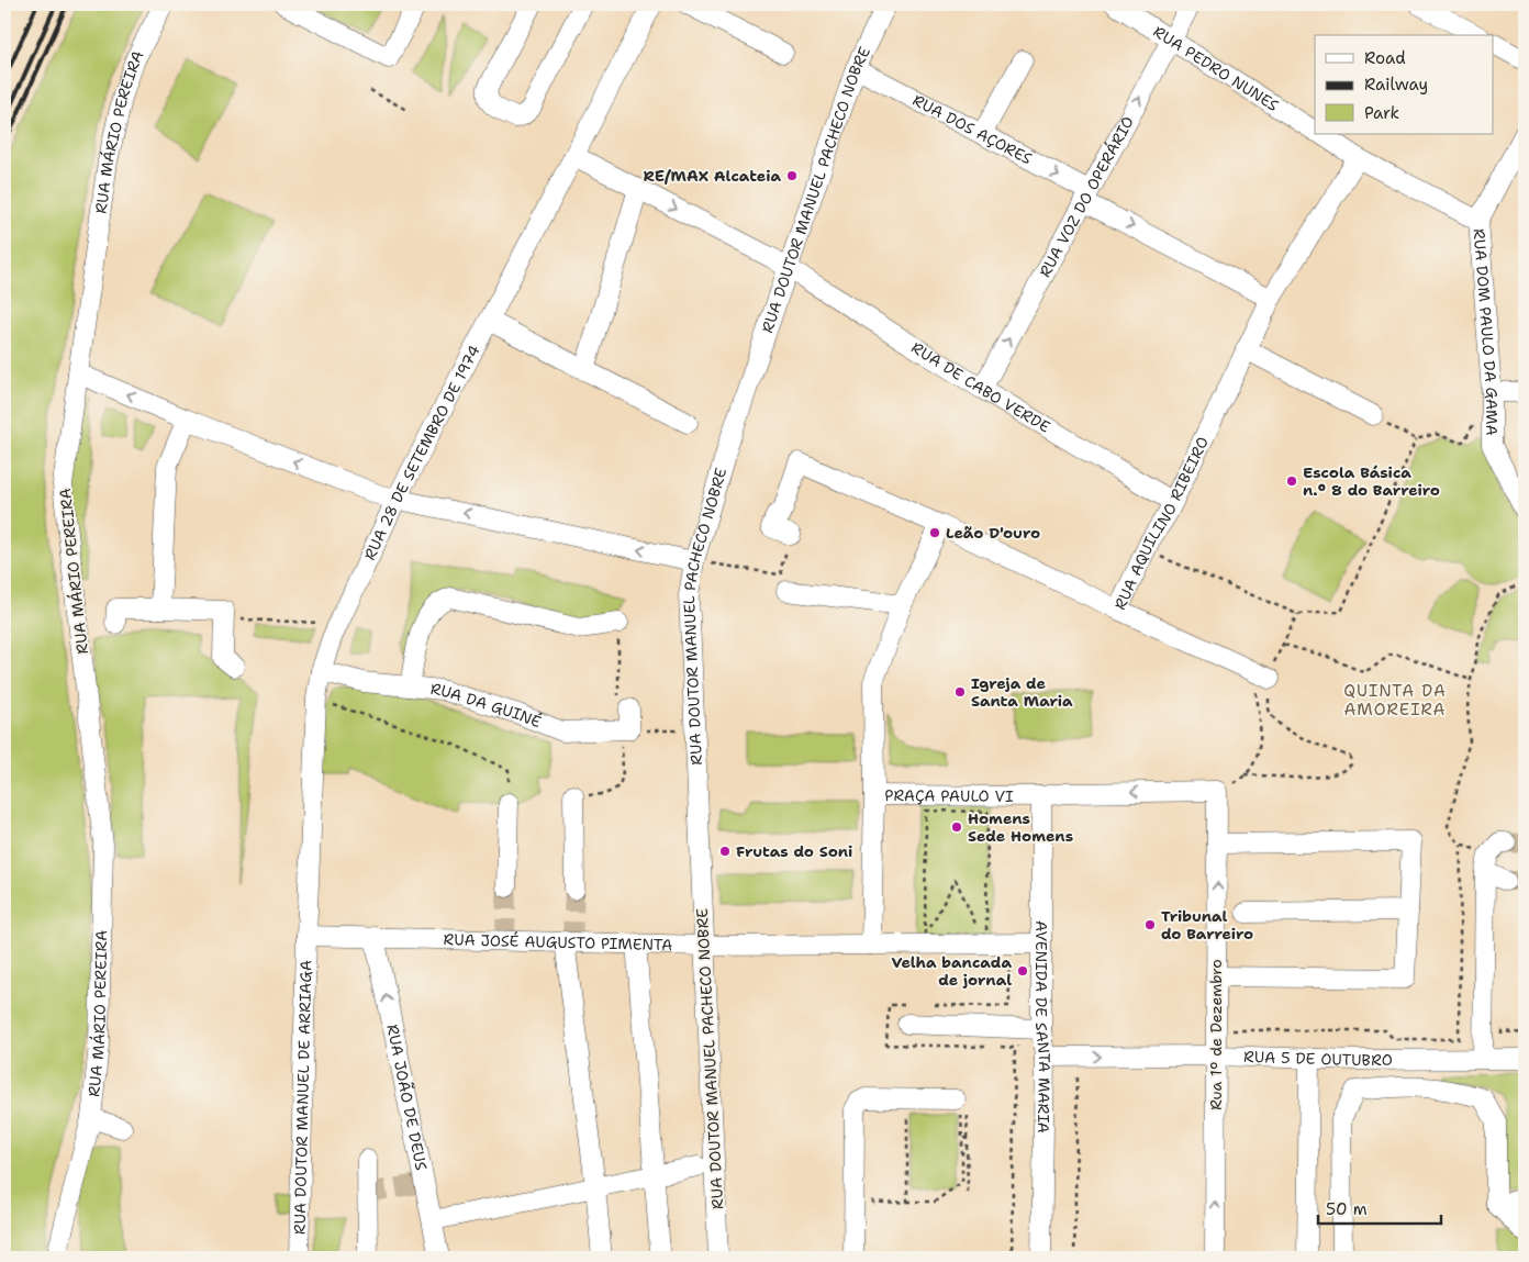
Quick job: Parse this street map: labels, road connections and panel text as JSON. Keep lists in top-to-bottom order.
{
  "streets": {
    "street": [
      "RUA PEDRO NUNES",
      "RUA DOS AÇORES",
      "RUA MÁRIO PEREIRA",
      "RUA DOUTOR MANUEL PACHECO NOBRE",
      "RUA VOZ DO OPERÁRIO",
      "RUA DOM PAULO DA GAMA",
      "RUA DE CABO VERDE",
      "RUA 28 DE SETEMBRO DE 1974",
      "RUA AQUILINO RIBEIRO",
      "RUA DA GUINÉ",
      "PRAÇA PAULO VI",
      "RUA JOSÉ AUGUSTO PIMENTA",
      "AVENIDA DE SANTA MARIA",
      "Rua 1º de Dezembro",
      "RUA 5 DE OUTUBRO",
      "RUA DOUTOR MANUEL DE ARRIAGA",
      "RUA JOÃO DE DEUS"
    ]
  },
  "crossings": [
    ["RUA PEDRO NUNES", "RUA VOZ DO OPERÁRIO"],
    ["RUA PEDRO NUNES", "RUA DOM PAULO DA GAMA"],
    ["RUA PEDRO NUNES", "RUA AQUILINO RIBEIRO"],
    ["RUA DOS AÇORES", "RUA DOUTOR MANUEL PACHECO NOBRE"],
    ["RUA DOS AÇORES", "RUA VOZ DO OPERÁRIO"],
    ["RUA DOS AÇORES", "RUA AQUILINO RIBEIRO"],
    ["RUA DOUTOR MANUEL PACHECO NOBRE", "RUA DE CABO VERDE"],
    ["RUA DOUTOR MANUEL PACHECO NOBRE", "RUA JOSÉ AUGUSTO PIMENTA"],
    ["RUA VOZ DO OPERÁRIO", "RUA DE CABO VERDE"],
    ["RUA DE CABO VERDE", "RUA 28 DE SETEMBRO DE 1974"],
    ["RUA DE CABO VERDE", "RUA AQUILINO RIBEIRO"],
    ["RUA 28 DE SETEMBRO DE 1974", "RUA DA GUINÉ"],
    ["RUA 28 DE SETEMBRO DE 1974", "RUA JOSÉ AUGUSTO PIMENTA"],
    ["RUA 28 DE SETEMBRO DE 1974", "RUA DOUTOR MANUEL DE ARRIAGA"],
    ["PRAÇA PAULO VI", "RUA JOSÉ AUGUSTO PIMENTA"],
    ["PRAÇA PAULO VI", "AVENIDA DE SANTA MARIA"],
    ["RUA JOSÉ AUGUSTO PIMENTA", "AVENIDA DE SANTA MARIA"],
    ["RUA JOSÉ AUGUSTO PIMENTA", "RUA DOUTOR MANUEL DE ARRIAGA"],
    ["RUA JOSÉ AUGUSTO PIMENTA", "RUA JOÃO DE DEUS"],
    ["AVENIDA DE SANTA MARIA", "RUA 5 DE OUTUBRO"],
    ["Rua 1º de Dezembro", "RUA 5 DE OUTUBRO"]
  ],
  "one_way": ["RUA DOS AÇORES", "RUA VOZ DO OPERÁRIO"],
  "districts": ["QUINTA DA AMOREIRA"],
  "places": [
    "RE/MAX Alcateia",
    "Escola Básica n.º 8 do Barreiro",
    "Leão D'ouro",
    "Igreja de Santa Maria",
    "Homens Sede Homens",
    "Frutas do Soni",
    "Tribunal do Barreiro",
    "Velha bancada de jornal"
  ],
  "legend": ["Road", "Railway", "Park"],
  "scale_bar": "50 m"
}
